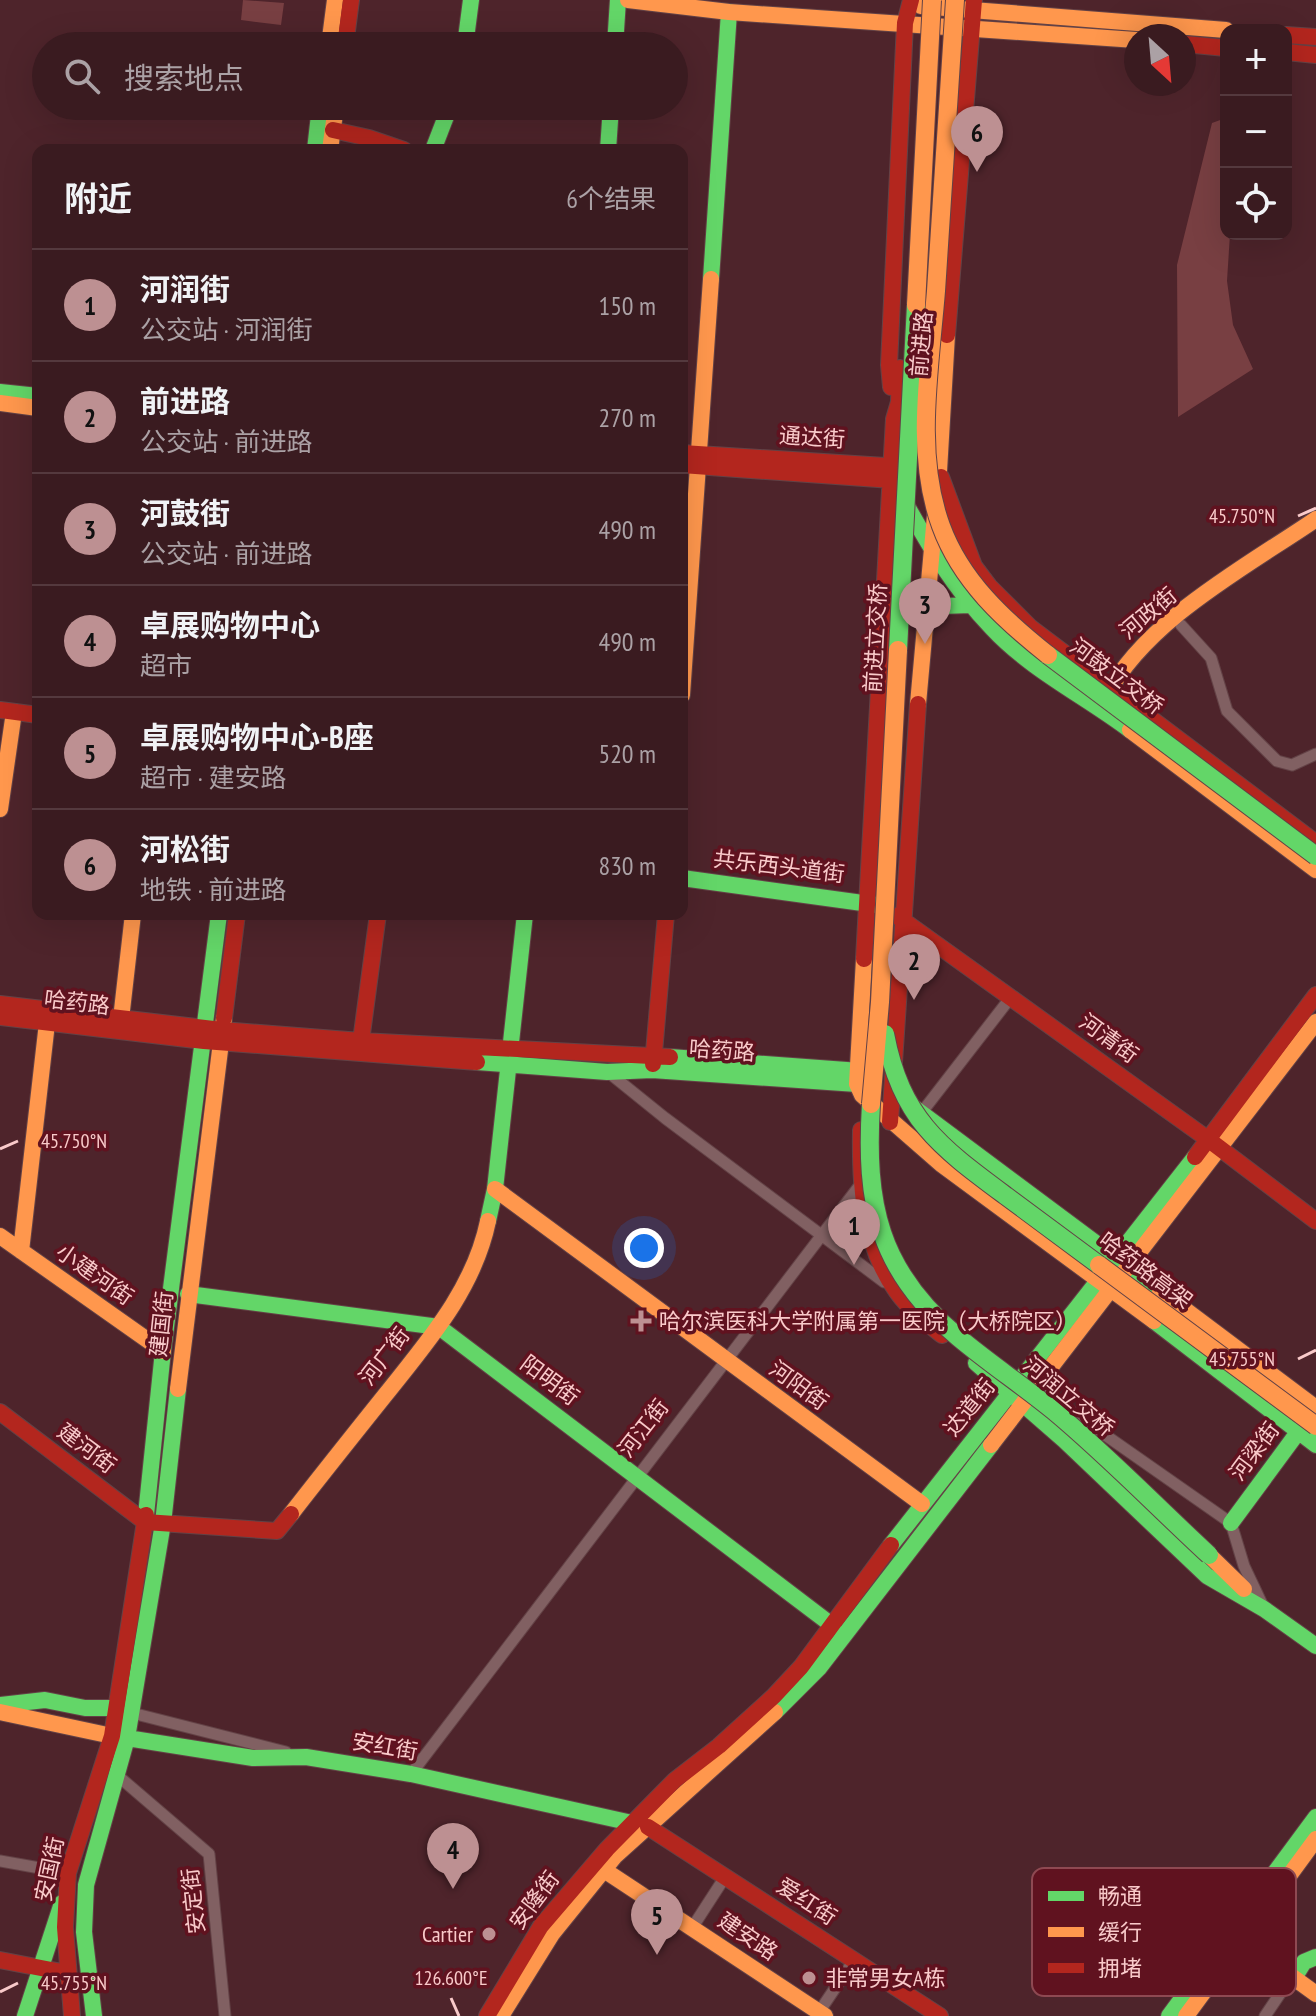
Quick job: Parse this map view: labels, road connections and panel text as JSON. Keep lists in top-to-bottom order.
{
  "streets": {
    "main road": [
      "前进路",
      "通达街",
      "河政街",
      "前进立交桥",
      "河鼓立交桥",
      "共乐西头道街",
      "哈药路",
      "河清街",
      "哈药路高架",
      "小建河街",
      "建国街",
      "河广街",
      "阳明街",
      "河阳街",
      "河润立交桥",
      "达道街",
      "建河街",
      "河梁街",
      "安红街",
      "安国街",
      "安隆街",
      "爱红街",
      "建安路"
    ],
    "street": ["河江街", "安定街"]
  },
  "crossings": [
    ["前进路", "通达街"],
    ["前进路", "共乐西头道街"],
    ["前进路", "哈药路"],
    ["前进路", "河清街"],
    ["前进立交桥", "哈药路高架"],
    ["前进立交桥", "河润立交桥"],
    ["共乐西头道街", "河清街"],
    ["哈药路", "建国街"],
    ["哈药路", "河广街"],
    ["河清街", "达道街"],
    ["哈药路高架", "河梁街"],
    ["小建河街", "建国街"],
    ["建国街", "河广街"],
    ["建国街", "阳明街"],
    ["建国街", "建河街"],
    ["建国街", "安红街"],
    ["建国街", "安国街"],
    ["河广街", "阳明街"],
    ["河广街", "河阳街"],
    ["河广街", "建河街"],
    ["阳明街", "达道街"],
    ["阳明街", "河江街"],
    ["河阳街", "达道街"],
    ["河阳街", "河江街"],
    ["达道街", "安红街"],
    ["达道街", "安隆街"],
    ["达道街", "爱红街"],
    ["河江街", "安红街"],
    ["安红街", "安国街"],
    ["安红街", "安隆街"],
    ["安红街", "爱红街"],
    ["安国街", "安定街"],
    ["安隆街", "爱红街"],
    ["安隆街", "建安路"]
  ],
  "places": {
    "health": ["哈尔滨医科大学附属第一医院（大桥院区）"],
    "other": ["Cartier", "非常男女A栋"]
  },
  "legend": ["畅通", "缓行", "拥堵"],
  "north": "bottom right",
  "page": {
    "map_buttons": ["+", "−"],
    "search": "搜索地点",
    "pins": [
      "6",
      "3",
      "2",
      "1",
      "4",
      "5"
    ],
    "heading": ["附近", "6个结果"],
    "list": [
      {
        "mark": "1",
        "name": "河润街",
        "note": "公交站 · 河润街",
        "value": "150 m"
      },
      {
        "mark": "2",
        "name": "前进路",
        "note": "公交站 · 前进路",
        "value": "270 m"
      },
      {
        "mark": "3",
        "name": "河鼓街",
        "note": "公交站 · 前进路",
        "value": "490 m"
      },
      {
        "mark": "4",
        "name": "卓展购物中心",
        "note": "超市",
        "value": "490 m"
      },
      {
        "mark": "5",
        "name": "卓展购物中心-B座",
        "note": "超市 · 建安路",
        "value": "520 m"
      },
      {
        "mark": "6",
        "name": "河松街",
        "note": "地铁 · 前进路",
        "value": "830 m"
      }
    ]
  },
  "coordinates": ["45.750°N", "45.755°N", "126.600°E"]
}
